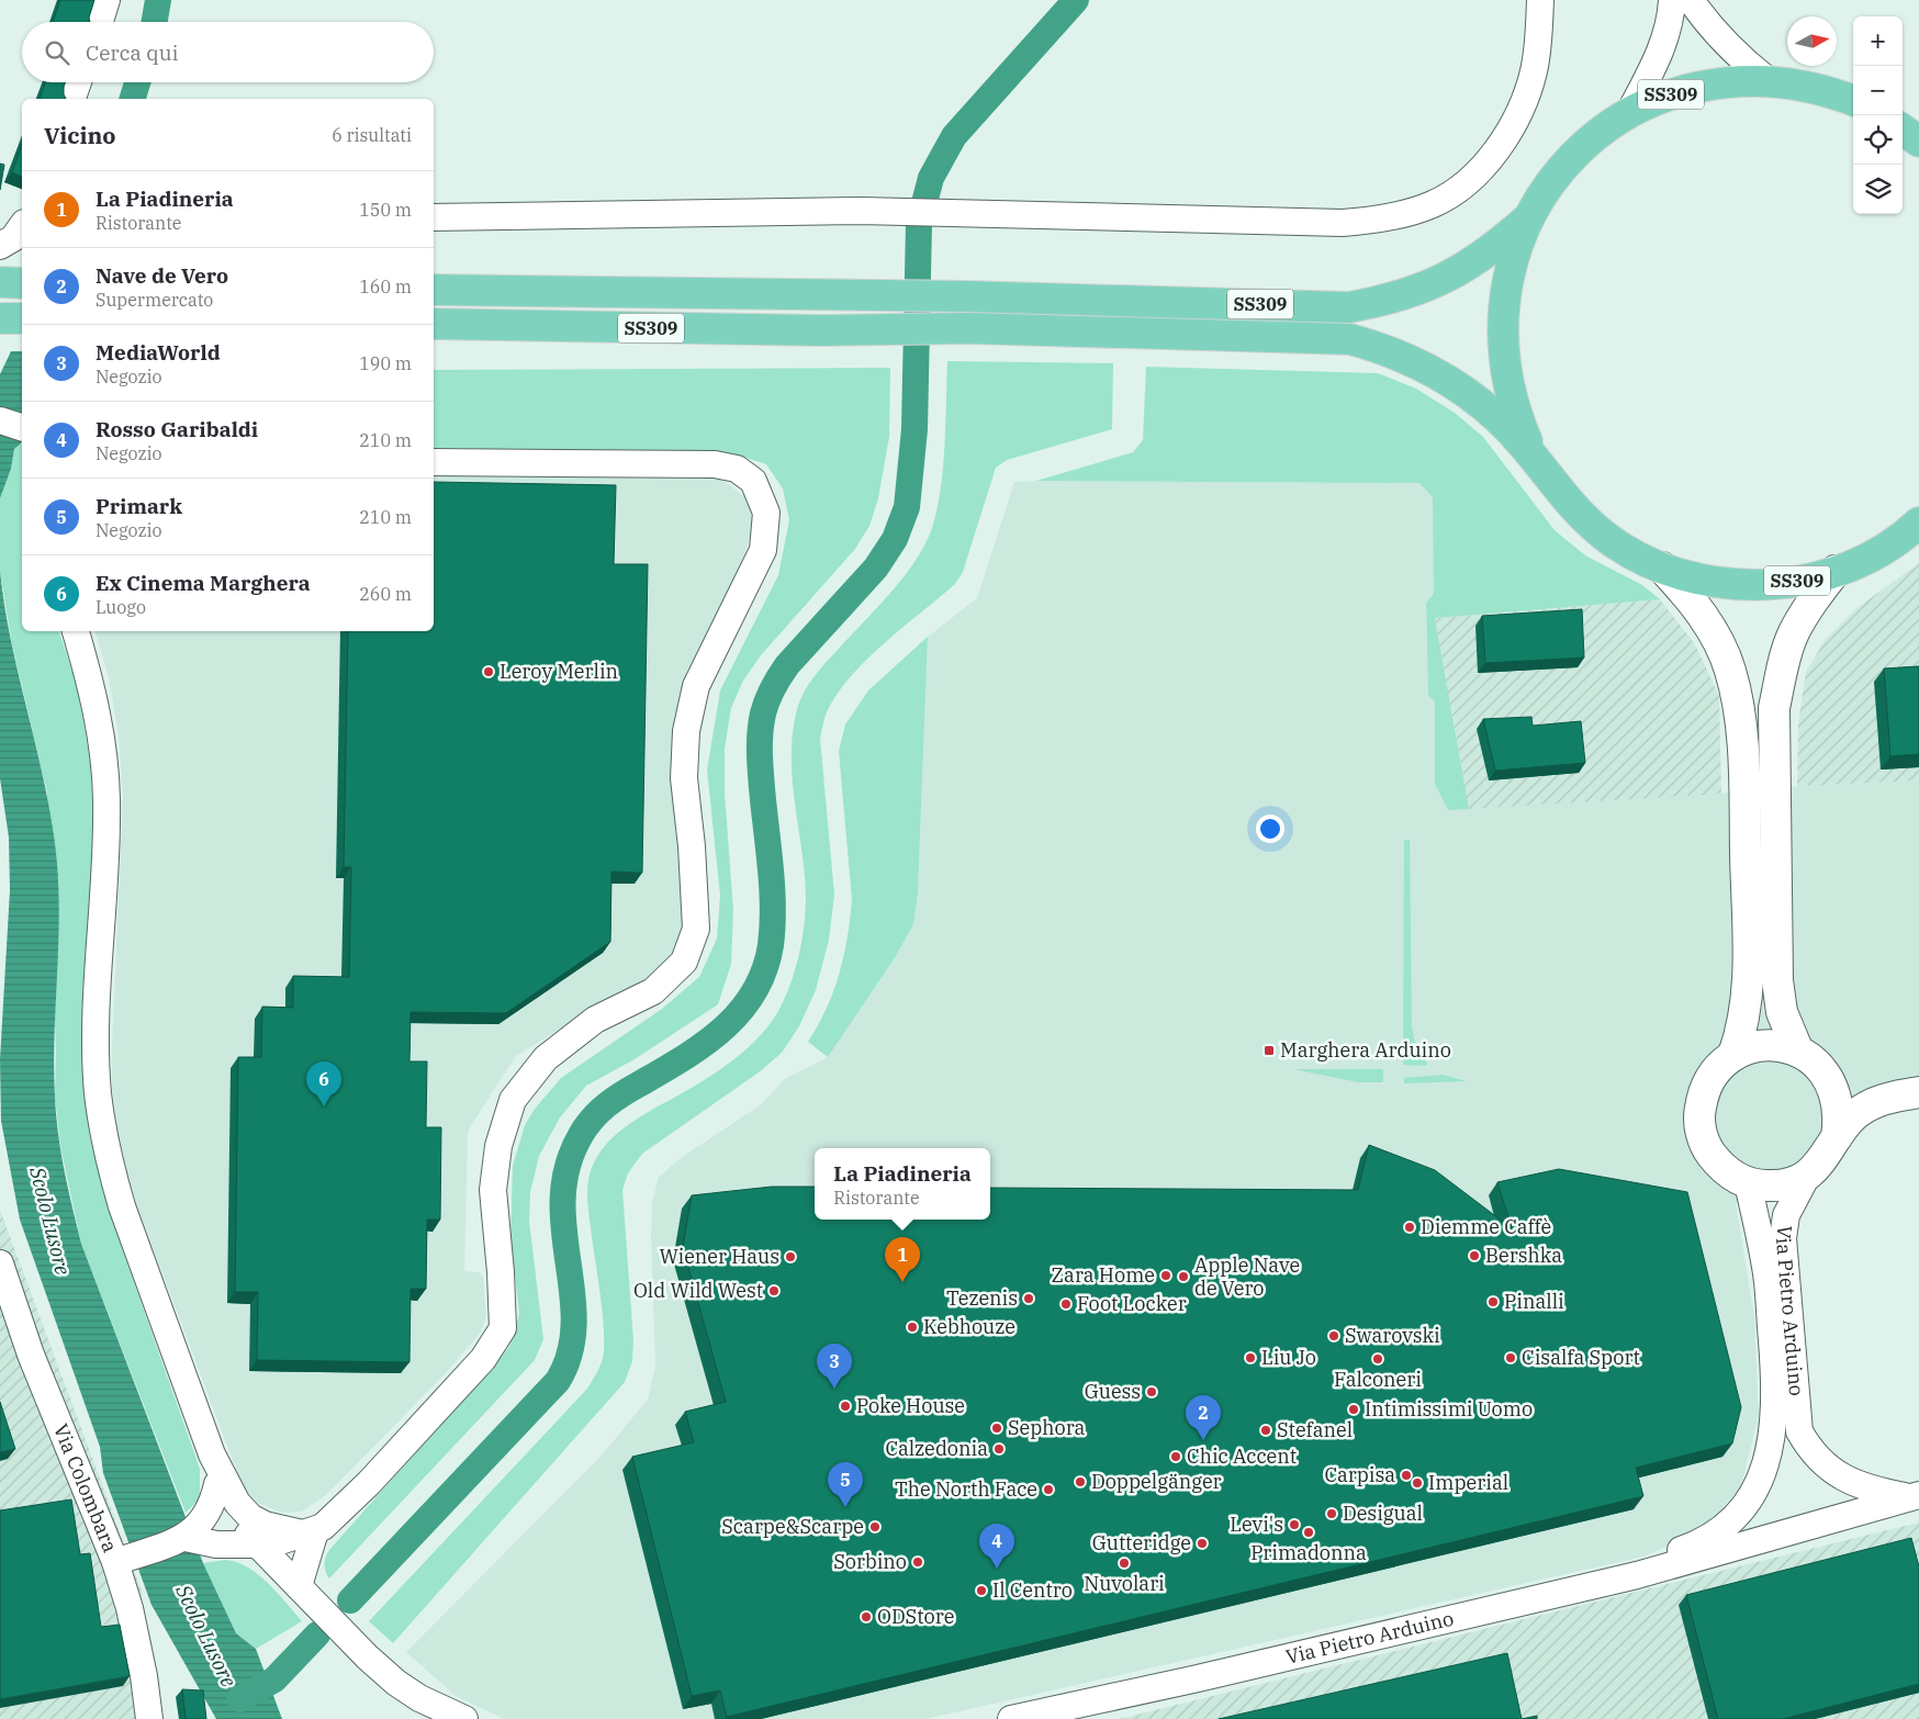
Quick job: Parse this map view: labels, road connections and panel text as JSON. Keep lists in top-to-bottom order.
{
  "streets": {
    "main road": ["SS309"],
    "street": ["Via Pietro Arduino", "Via Colombara"]
  },
  "water": ["Scolo Lusore"],
  "places": {
    "other": [
      "Leroy Merlin",
      "Diemme Caffè",
      "Bershka",
      "Wiener Haus",
      "Zara Home",
      "Apple Nave de Vero",
      "Old Wild West",
      "Tezenis",
      "Pinalli",
      "Foot Locker",
      "Kebhouze",
      "Swarovski",
      "Liu Jo",
      "Cisalfa Sport",
      "Falconeri",
      "Guess",
      "Poke House",
      "Intimissimi Uomo",
      "Sephora",
      "Stefanel",
      "Calzedonia",
      "Chic Accent",
      "Carpisa",
      "Doppelgänger",
      "Imperial",
      "The North Face",
      "Desigual",
      "Levi's",
      "Scarpe&Scarpe",
      "Primadonna",
      "Gutteridge",
      "Sorbino",
      "Nuvolari",
      "Il Centro",
      "ODStore"
    ],
    "transit": ["Marghera Arduino"]
  },
  "north": "right",
  "page": {
    "map_buttons": ["+", "−"],
    "search": "Cerca qui",
    "heading": ["Vicino", "6 risultati"],
    "list": [
      {
        "mark": "1",
        "name": "La Piadineria",
        "note": "Ristorante",
        "value": "150 m"
      },
      {
        "mark": "2",
        "name": "Nave de Vero",
        "note": "Supermercato",
        "value": "160 m"
      },
      {
        "mark": "3",
        "name": "MediaWorld",
        "note": "Negozio",
        "value": "190 m"
      },
      {
        "mark": "4",
        "name": "Rosso Garibaldi",
        "note": "Negozio",
        "value": "210 m"
      },
      {
        "mark": "5",
        "name": "Primark",
        "note": "Negozio",
        "value": "210 m"
      },
      {
        "mark": "6",
        "name": "Ex Cinema Marghera",
        "note": "Luogo",
        "value": "260 m"
      }
    ],
    "pins": [
      "6",
      "1",
      "3",
      "2",
      "5",
      "4"
    ],
    "popup": ["La Piadineria", "Ristorante"]
  }
}
